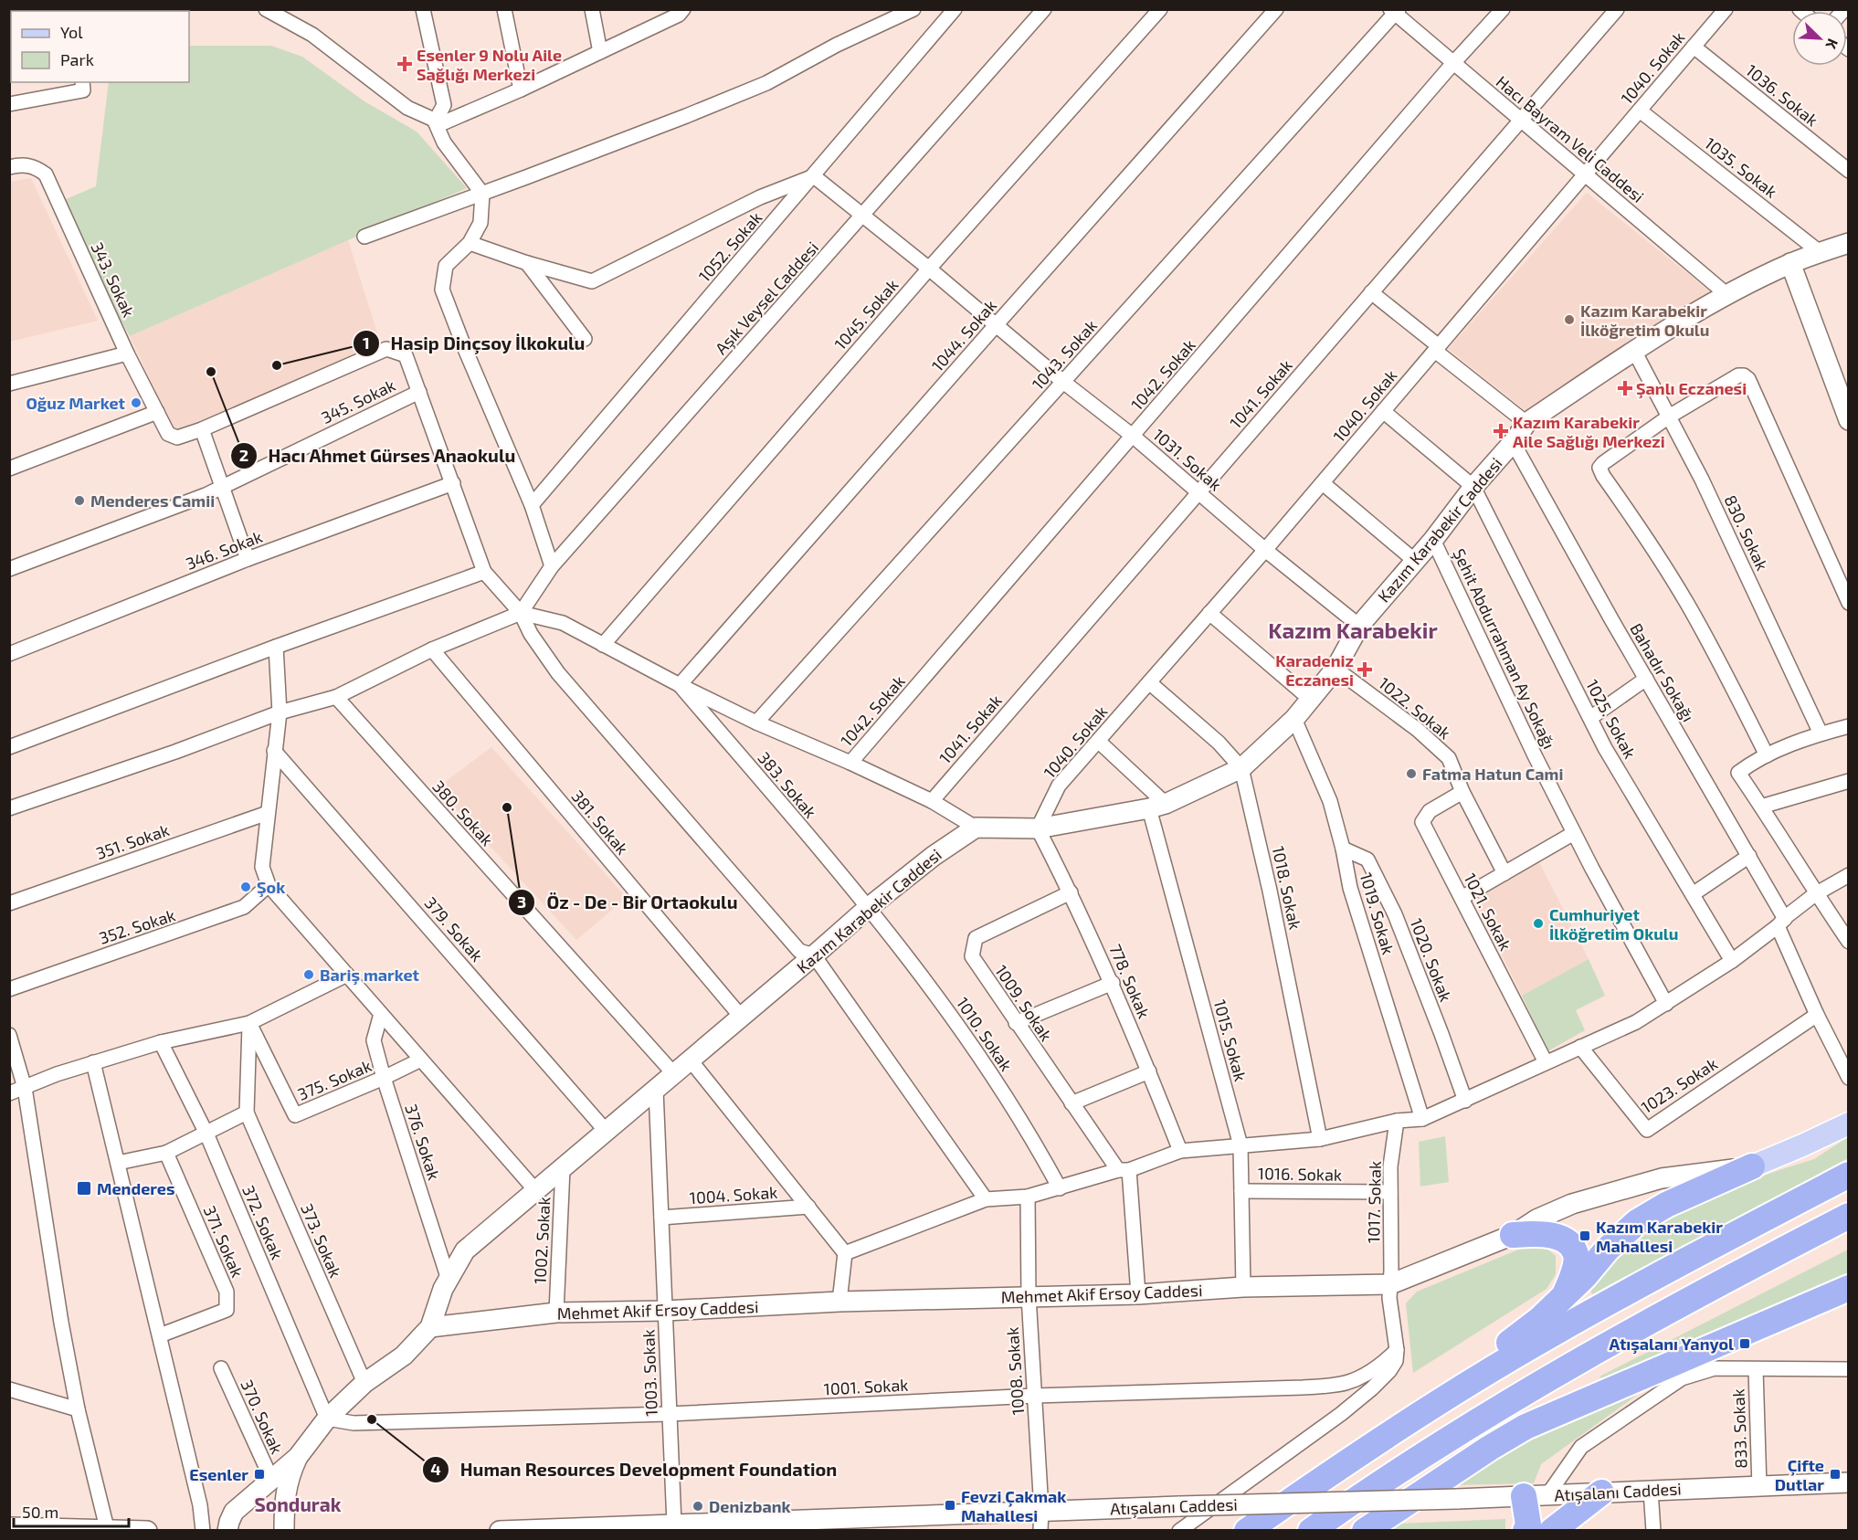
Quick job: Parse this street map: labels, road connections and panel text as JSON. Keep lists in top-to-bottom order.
{
  "streets": {
    "main road": ["Kazım Karabekir Caddesi", "Mehmet Akif Ersoy Caddesi", "Atışalanı Caddesi"],
    "street": [
      "1040. Sokak",
      "1036. Sokak",
      "Hacı Bayram Veli Caddesi",
      "1035. Sokak",
      "1052. Sokak",
      "343. Sokak",
      "Aşık Veysel Caddesi",
      "1045. Sokak",
      "1044. Sokak",
      "1043. Sokak",
      "1042. Sokak",
      "1041. Sokak",
      "345. Sokak",
      "1031. Sokak",
      "830. Sokak",
      "346. Sokak",
      "Şehit Abdurrahman Ay Sokağı",
      "Bahadır Sokağı",
      "1022. Sokak",
      "1025. Sokak",
      "383. Sokak",
      "380. Sokak",
      "381. Sokak",
      "351. Sokak",
      "1018. Sokak",
      "1021. Sokak",
      "1019. Sokak",
      "352. Sokak",
      "379. Sokak",
      "1020. Sokak",
      "778. Sokak",
      "1009. Sokak",
      "1010. Sokak",
      "1015. Sokak",
      "375. Sokak",
      "1023. Sokak",
      "376. Sokak",
      "1016. Sokak",
      "1004. Sokak",
      "1017. Sokak",
      "372. Sokak",
      "373. Sokak",
      "1002. Sokak",
      "371. Sokak",
      "1008. Sokak",
      "1003. Sokak",
      "1001. Sokak",
      "370. Sokak",
      "833. Sokak"
    ]
  },
  "crossings": [
    ["1040. Sokak", "1036. Sokak"],
    ["1040. Sokak", "Hacı Bayram Veli Caddesi"],
    ["1040. Sokak", "1035. Sokak"],
    ["1040. Sokak", "1031. Sokak"],
    ["1040. Sokak", "Kazım Karabekir Caddesi"],
    ["1040. Sokak", "1018. Sokak"],
    ["1040. Sokak", "778. Sokak"],
    ["Hacı Bayram Veli Caddesi", "1043. Sokak"],
    ["Hacı Bayram Veli Caddesi", "1042. Sokak"],
    ["Hacı Bayram Veli Caddesi", "1041. Sokak"],
    ["Hacı Bayram Veli Caddesi", "Kazım Karabekir Caddesi"],
    ["1035. Sokak", "Kazım Karabekir Caddesi"],
    ["1052. Sokak", "1031. Sokak"],
    ["Aşık Veysel Caddesi", "1031. Sokak"],
    ["1045. Sokak", "1031. Sokak"],
    ["1044. Sokak", "1031. Sokak"],
    ["1044. Sokak", "383. Sokak"],
    ["1043. Sokak", "1031. Sokak"],
    ["1042. Sokak", "1031. Sokak"],
    ["1041. Sokak", "1031. Sokak"],
    ["1031. Sokak", "Kazım Karabekir Caddesi"],
    ["Kazım Karabekir Caddesi", "830. Sokak"],
    ["Kazım Karabekir Caddesi", "Şehit Abdurrahman Ay Sokağı"],
    ["Kazım Karabekir Caddesi", "Bahadır Sokağı"],
    ["Kazım Karabekir Caddesi", "1022. Sokak"],
    ["Kazım Karabekir Caddesi", "1025. Sokak"],
    ["Kazım Karabekir Caddesi", "383. Sokak"],
    ["Kazım Karabekir Caddesi", "380. Sokak"],
    ["Kazım Karabekir Caddesi", "381. Sokak"],
    ["Kazım Karabekir Caddesi", "1018. Sokak"],
    ["Kazım Karabekir Caddesi", "1019. Sokak"],
    ["Kazım Karabekir Caddesi", "379. Sokak"],
    ["Kazım Karabekir Caddesi", "778. Sokak"],
    ["Kazım Karabekir Caddesi", "1010. Sokak"],
    ["Kazım Karabekir Caddesi", "1015. Sokak"],
    ["Kazım Karabekir Caddesi", "376. Sokak"],
    ["Kazım Karabekir Caddesi", "372. Sokak"],
    ["Kazım Karabekir Caddesi", "373. Sokak"],
    ["Kazım Karabekir Caddesi", "1002. Sokak"],
    ["Kazım Karabekir Caddesi", "Mehmet Akif Ersoy Caddesi"],
    ["Kazım Karabekir Caddesi", "1003. Sokak"],
    ["Kazım Karabekir Caddesi", "1001. Sokak"],
    ["Kazım Karabekir Caddesi", "370. Sokak"],
    ["Bahadır Sokağı", "1023. Sokak"],
    ["1022. Sokak", "1021. Sokak"],
    ["383. Sokak", "1010. Sokak"],
    ["1019. Sokak", "1020. Sokak"],
    ["778. Sokak", "1009. Sokak"],
    ["1015. Sokak", "1016. Sokak"],
    ["1015. Sokak", "Mehmet Akif Ersoy Caddesi"],
    ["375. Sokak", "376. Sokak"],
    ["375. Sokak", "373. Sokak"],
    ["1016. Sokak", "1017. Sokak"],
    ["1004. Sokak", "1003. Sokak"],
    ["1017. Sokak", "Mehmet Akif Ersoy Caddesi"],
    ["1017. Sokak", "1001. Sokak"],
    ["372. Sokak", "1001. Sokak"],
    ["1002. Sokak", "Mehmet Akif Ersoy Caddesi"],
    ["Mehmet Akif Ersoy Caddesi", "1008. Sokak"],
    ["Mehmet Akif Ersoy Caddesi", "1003. Sokak"],
    ["1008. Sokak", "1001. Sokak"],
    ["1008. Sokak", "Atışalanı Caddesi"],
    ["1003. Sokak", "1001. Sokak"],
    ["1003. Sokak", "Atışalanı Caddesi"],
    ["833. Sokak", "Atışalanı Caddesi"]
  ],
  "districts": ["Kazım Karabekir", "Sondurak"],
  "places": {
    "health": [
      "Esenler 9 Nolu Aile Sağlığı Merkezi",
      "Şanlı Eczanesi",
      "Kazım Karabekir Aile Sağlığı Merkezi",
      "Karadeniz Eczanesi"
    ],
    "other": [
      "Kazım Karabekir İlköğretim Okulu",
      "Hasip Dinçsoy İlkokulu",
      "Hacı Ahmet Gürses Anaokulu",
      "Oğuz Market",
      "Menderes Camii",
      "Fatma Hatun Cami",
      "Öz - De - Bir Ortaokulu",
      "Şok",
      "Cumhuriyet İlköğretim Okulu",
      "Bariş market",
      "Human Resources Development Foundation",
      "Denizbank"
    ],
    "transit": [
      "Menderes",
      "Kazım Karabekir Mahallesi",
      "Atışalanı Yanyol",
      "Esenler",
      "Çifte Dutlar",
      "Fevzi Çakmak Mahallesi"
    ]
  },
  "legend": ["Yol", "Park"],
  "scale_bar": "50 m",
  "north": "bottom right"
}
